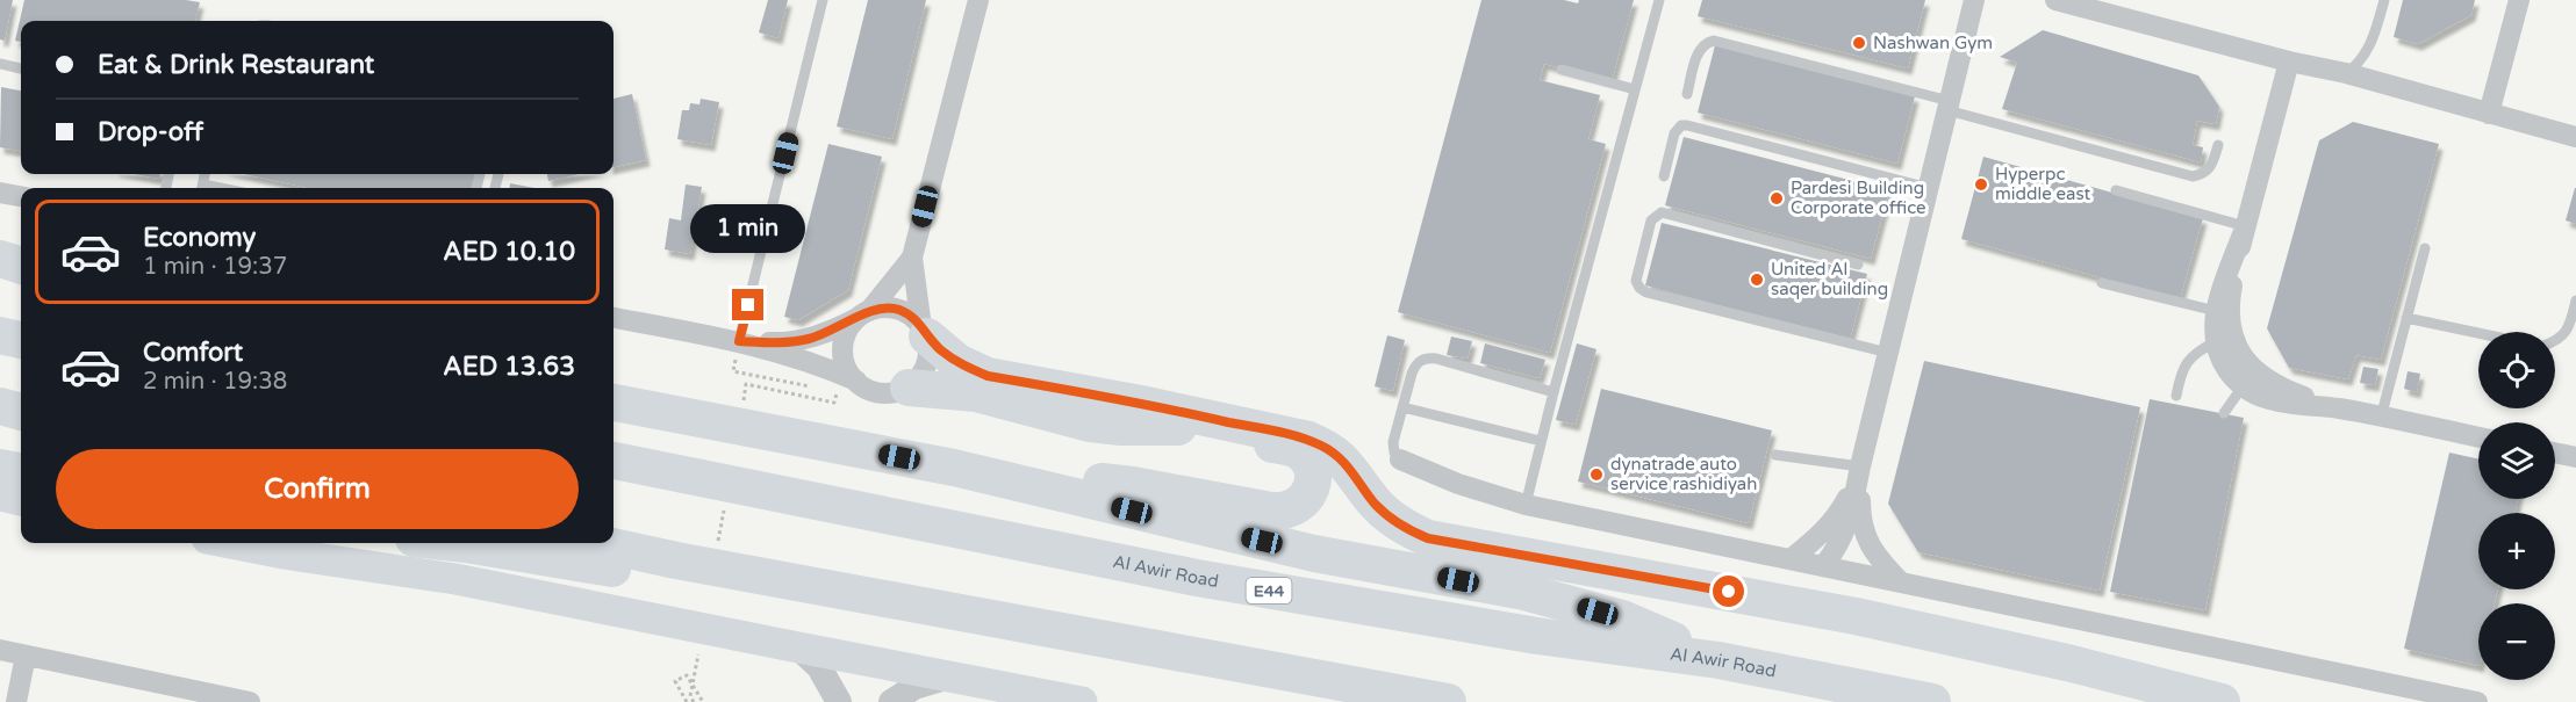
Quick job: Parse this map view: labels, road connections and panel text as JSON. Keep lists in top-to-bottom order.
{
  "streets": {
    "highway": ["Al Awir Road", "E44"]
  },
  "places": [
    "Nashwan Gym",
    "Hyperpc middle east",
    "Pardesi Building Corporate office",
    "United Al saqer building",
    "dynatrade auto service rashidiyah"
  ],
  "page": {
    "banner": ["Eat & Drink Restaurant", "Drop-off"],
    "list": [
      {
        "name": "Economy",
        "note": "1 min · 19:37",
        "value": "AED 10.10"
      },
      {
        "name": "Comfort",
        "note": "2 min · 19:38",
        "value": "AED 13.63"
      }
    ],
    "bubble": "1 min",
    "map_buttons": ["+", "−"],
    "buttons": "Confirm"
  }
}
